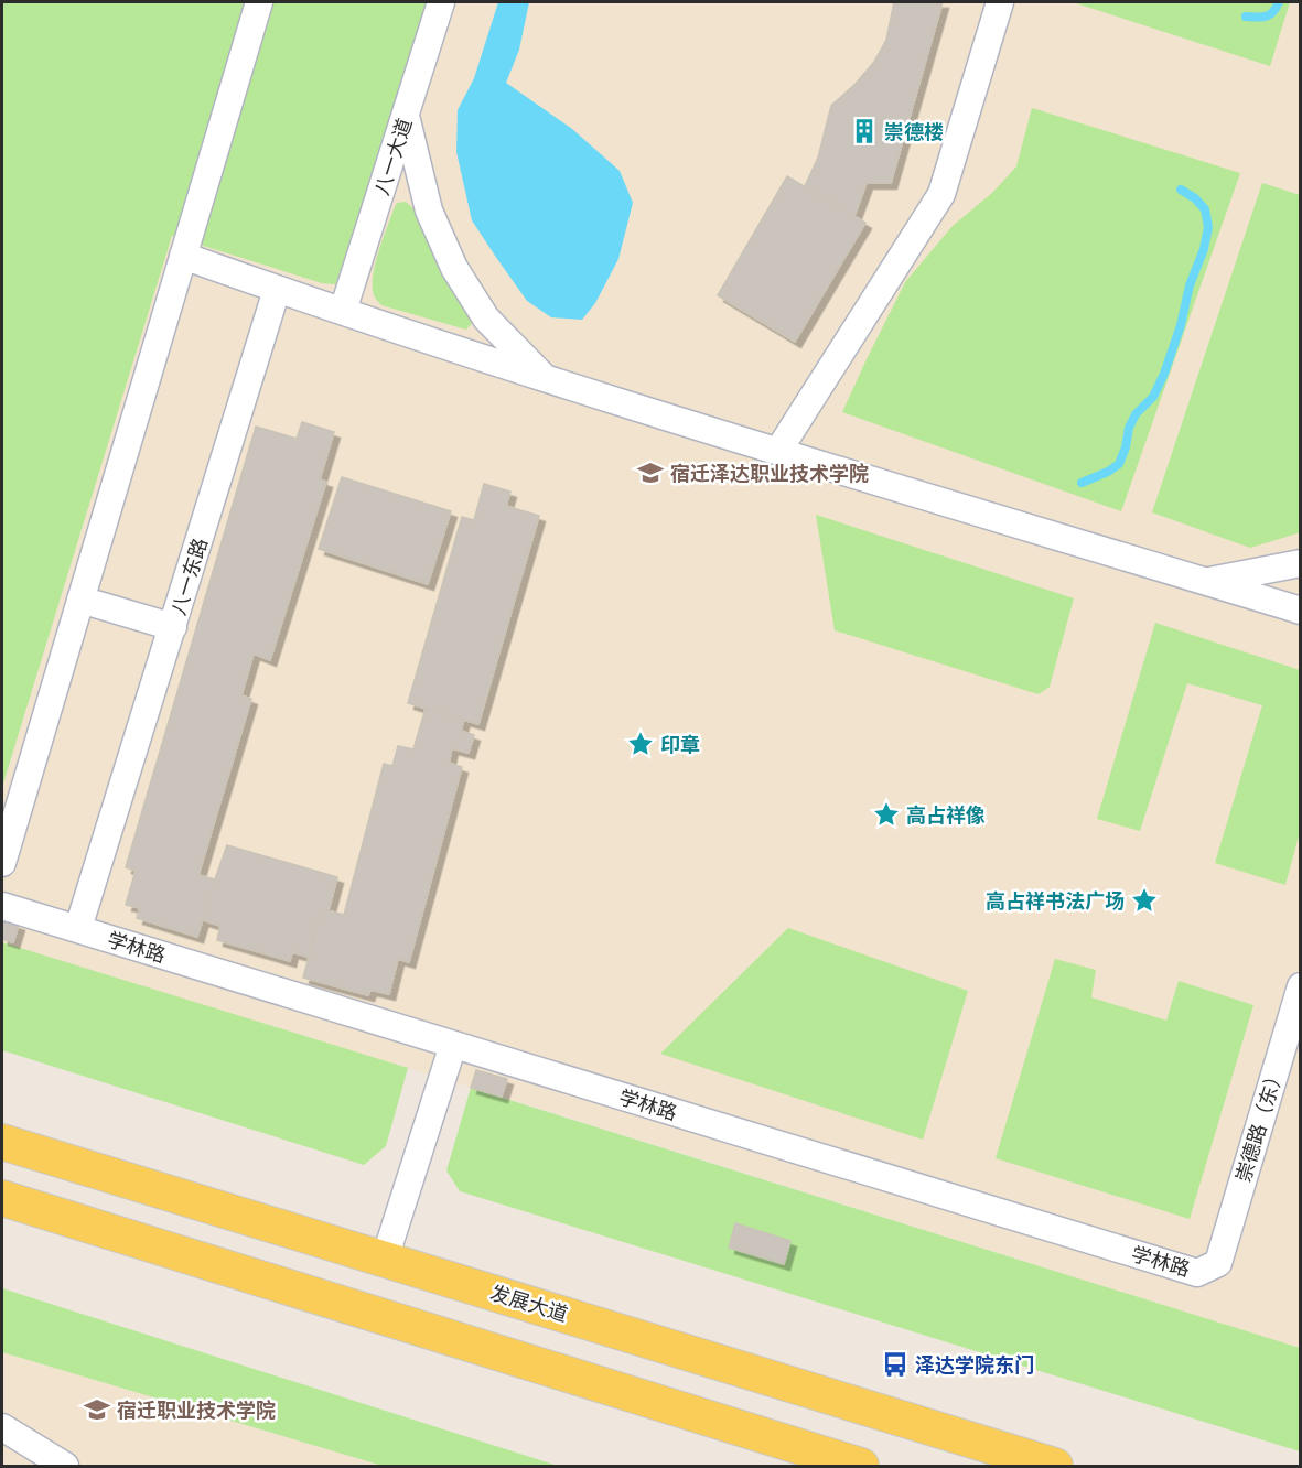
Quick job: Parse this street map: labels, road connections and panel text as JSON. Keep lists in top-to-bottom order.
{
  "streets": {
    "main road": ["发展大道"],
    "lane": [
      "八一大道",
      "八一东路",
      "学林路",
      "崇德路（东）"
    ]
  },
  "crossings": [
    ["八一东路", "学林路"],
    ["学林路", "崇德路（东）"]
  ],
  "places": {
    "building": ["崇德楼"],
    "school or university": ["宿迁泽达职业技术学院", "宿迁职业技术学院"],
    "place": ["印章", "高占祥像", "高占祥书法广场"],
    "bus stop": ["泽达学院东门"]
  }
}
